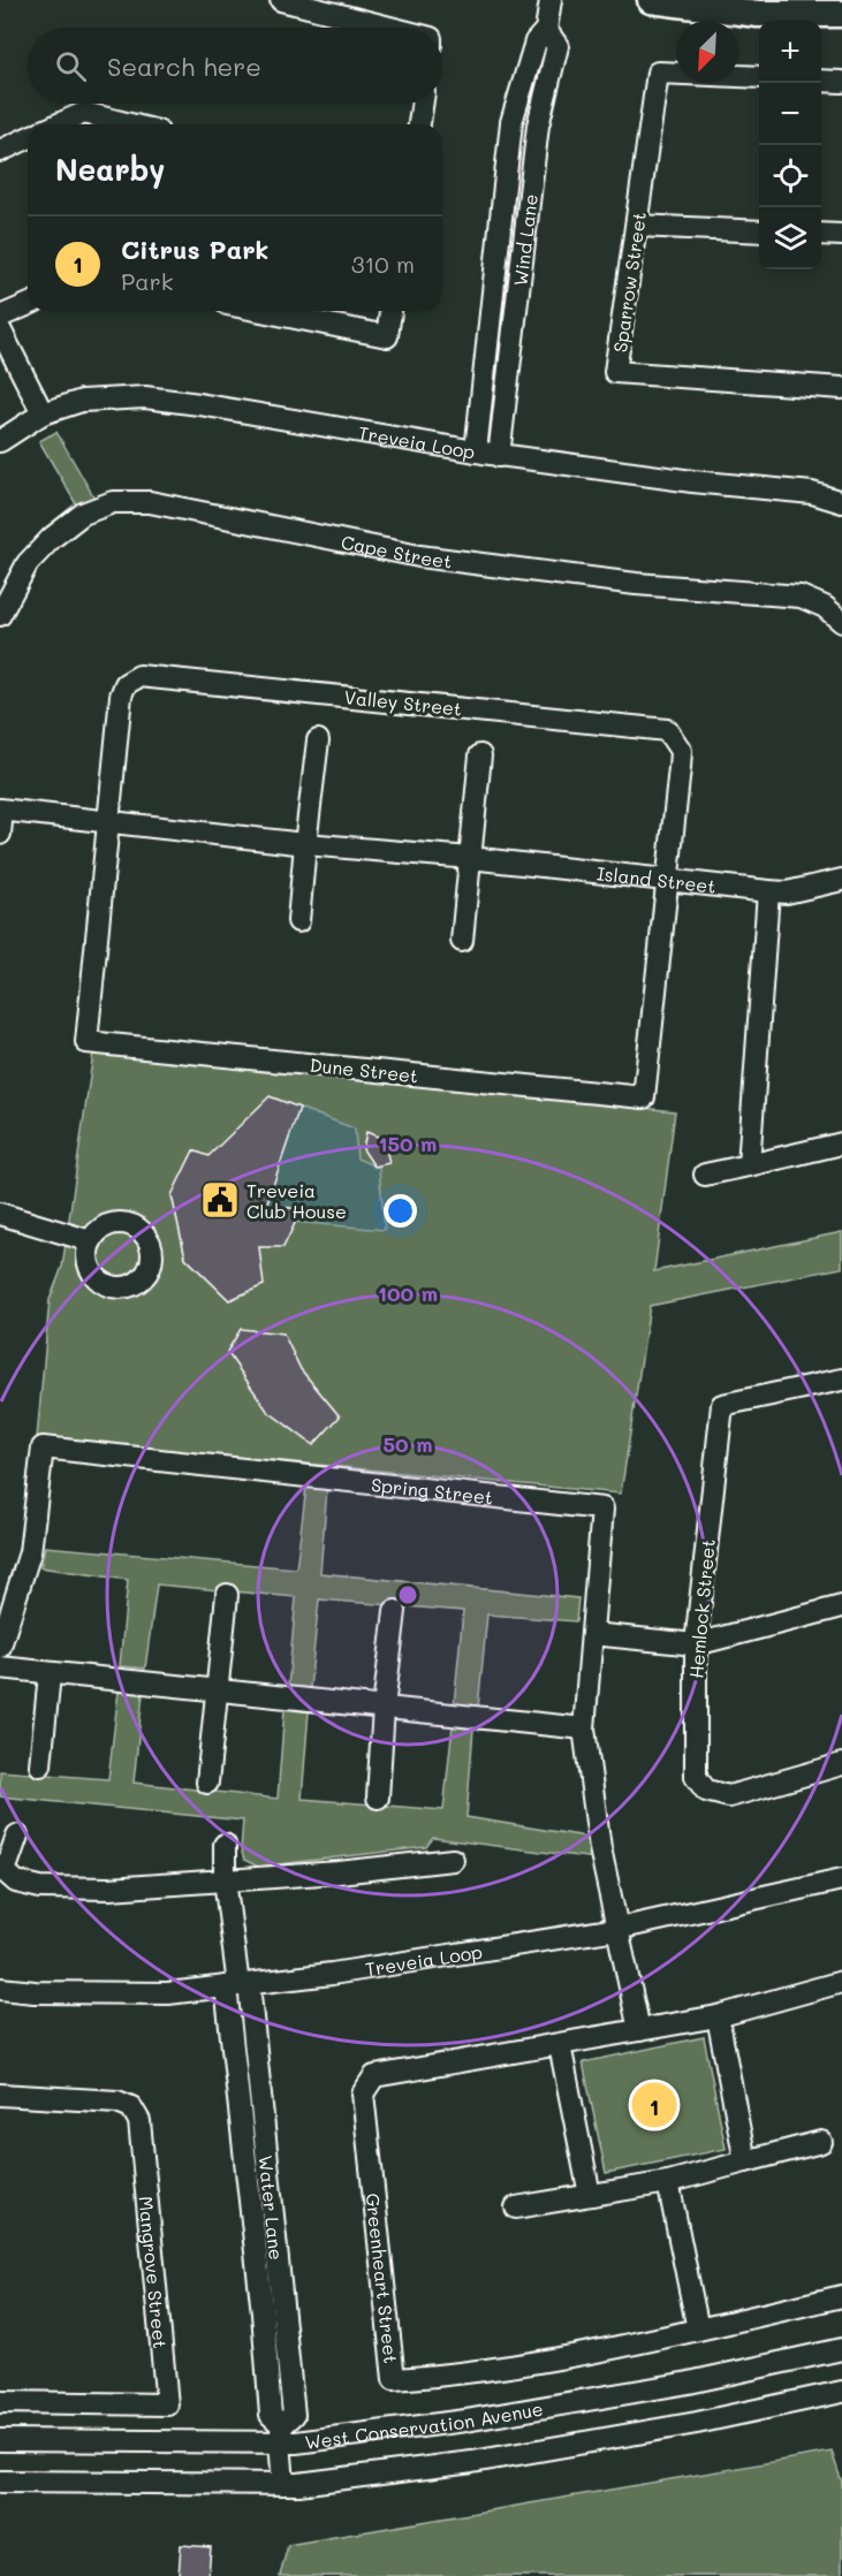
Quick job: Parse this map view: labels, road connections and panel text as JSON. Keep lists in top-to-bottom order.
{
  "streets": {
    "street": [
      "Wind Lane",
      "Sparrow Street",
      "Treveia Loop",
      "Cape Street",
      "Valley Street",
      "Island Street",
      "Dune Street",
      "Spring Street",
      "Hemlock Street",
      "Water Lane",
      "Mangrove Street",
      "Greenheart Street",
      "West Conservation Avenue"
    ]
  },
  "crossings": [
    ["Wind Lane", "Treveia Loop"],
    ["Treveia Loop", "Spring Street"],
    ["Treveia Loop", "Water Lane"],
    ["Valley Street", "Island Street"],
    ["Valley Street", "Dune Street"],
    ["Island Street", "Dune Street"],
    ["Water Lane", "West Conservation Avenue"]
  ],
  "places": {
    "public building": ["Treveia Club House"]
  },
  "north": "bottom left",
  "page": {
    "map_buttons": ["+", "−"],
    "search": "Search here",
    "heading": "Nearby",
    "list": [
      {
        "mark": "1",
        "name": "Citrus Park",
        "note": "Park",
        "value": "310 m"
      }
    ],
    "pins": "1"
  },
  "rings": ["150 m", "100 m", "50 m"]
}
